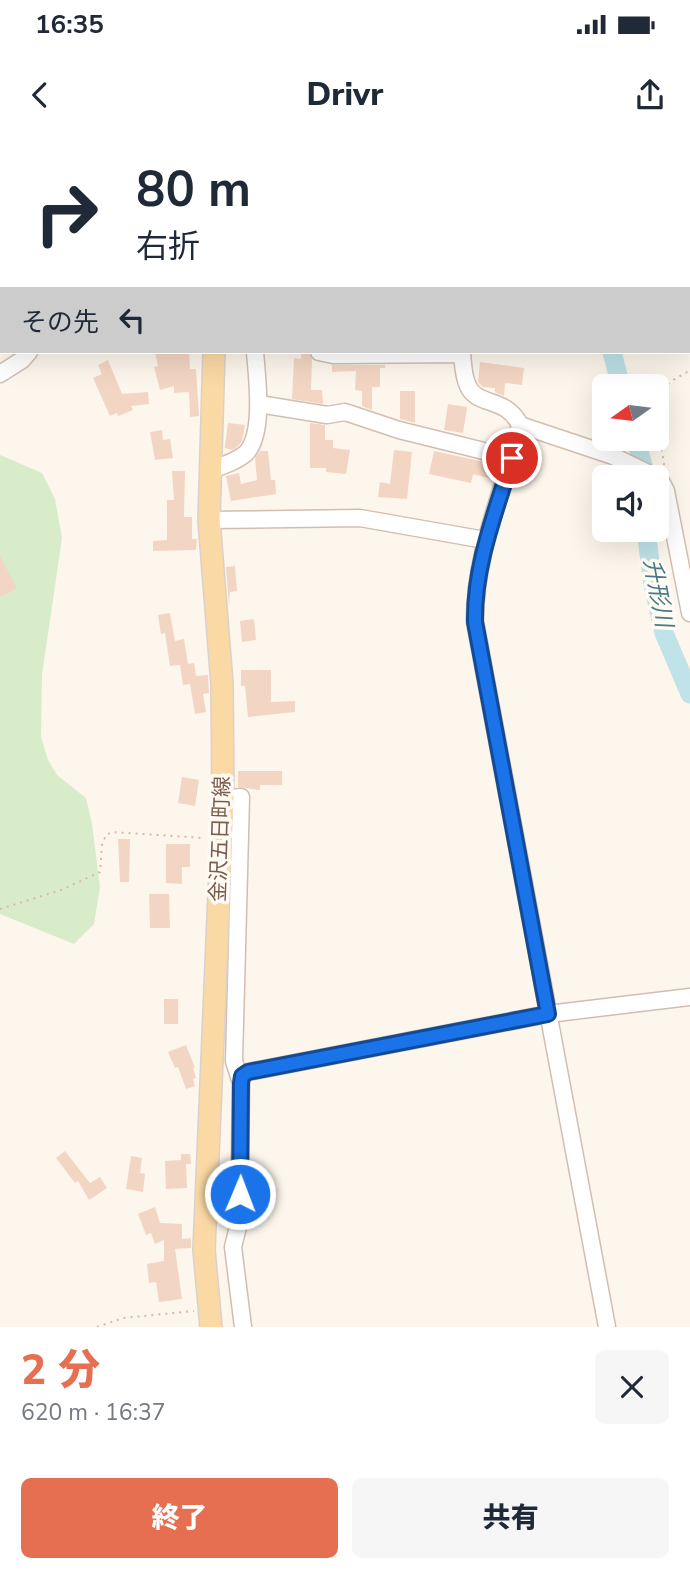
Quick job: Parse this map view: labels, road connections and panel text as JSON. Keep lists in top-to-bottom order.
{
  "streets": {
    "main road": ["金沢五日町線"]
  },
  "water": ["升形川"],
  "north": "left",
  "page": {
    "status": "16:35",
    "header": "Drivr",
    "turn": ["80 m", "右折"],
    "then": "その先",
    "heading": ["2 分", "620 m · 16:37"],
    "buttons": ["終了", "共有"]
  }
}
